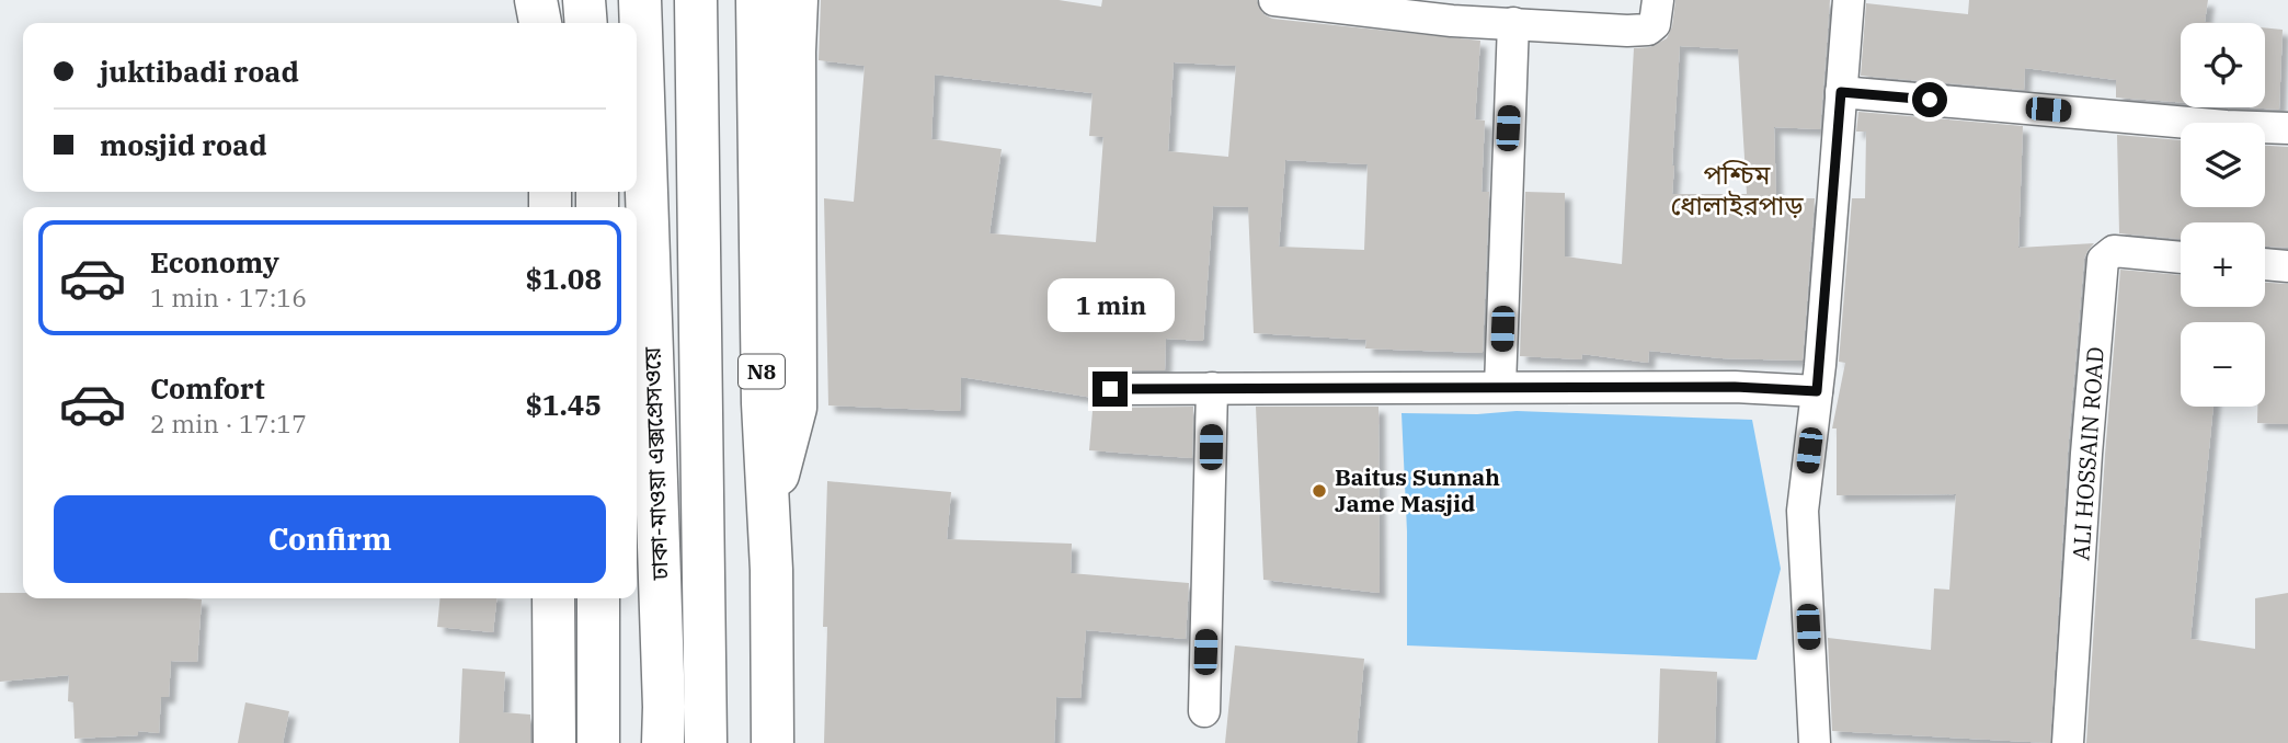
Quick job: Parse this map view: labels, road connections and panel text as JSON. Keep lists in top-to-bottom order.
{
  "streets": {
    "highway": ["N8", "ঢাকা-মাওয়া এক্সপ্রেসওয়ে"],
    "street": ["ALI HOSSAIN ROAD"]
  },
  "districts": ["পশ্চিম ধোলাইরপাড়"],
  "places": ["Baitus Sunnah Jame Masjid"],
  "page": {
    "map_buttons": ["+", "−"],
    "banner": ["juktibadi road", "mosjid road"],
    "list": [
      {
        "name": "Economy",
        "note": "1 min · 17:16",
        "value": "$1.08"
      },
      {
        "name": "Comfort",
        "note": "2 min · 17:17",
        "value": "$1.45"
      }
    ],
    "bubble": "1 min",
    "buttons": "Confirm"
  }
}
